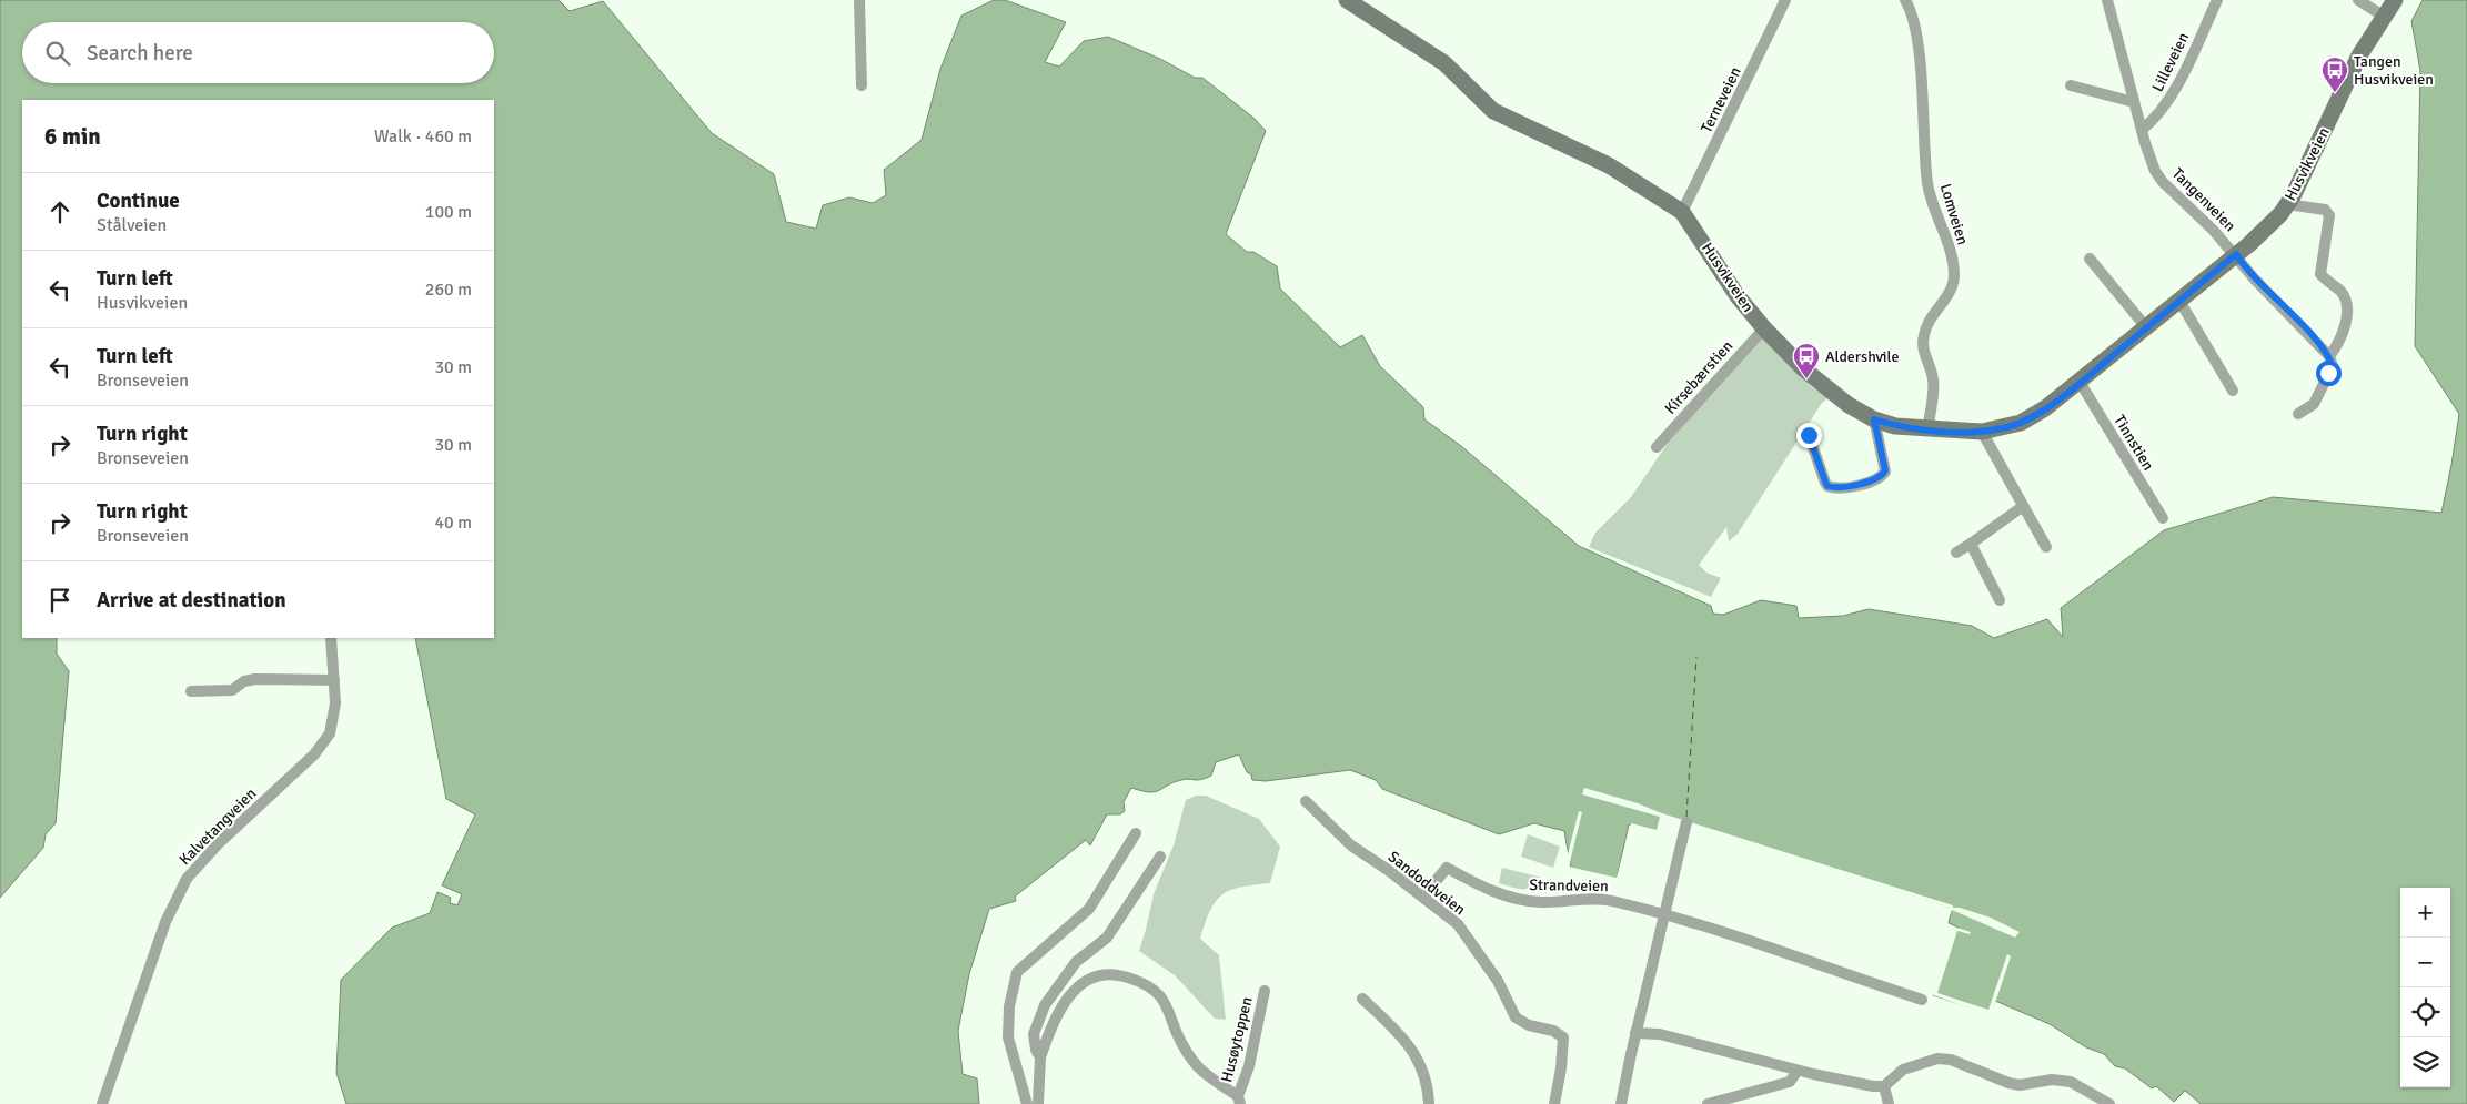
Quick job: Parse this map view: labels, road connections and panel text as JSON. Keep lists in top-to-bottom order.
{
  "streets": {
    "main road": ["Husvikveien"],
    "street": [
      "Lilleveien",
      "Terneveien",
      "Tangenveien",
      "Lomveien",
      "Kirsebærstien",
      "Tinnstien",
      "Kalvetangveien",
      "Sandoddveien",
      "Strandveien",
      "Husøytoppen"
    ]
  },
  "crossings": [
    ["Lilleveien", "Tangenveien"],
    ["Terneveien", "Husvikveien"],
    ["Husvikveien", "Tangenveien"],
    ["Husvikveien", "Lomveien"],
    ["Husvikveien", "Kirsebærstien"],
    ["Husvikveien", "Tinnstien"],
    ["Sandoddveien", "Strandveien"]
  ],
  "places": {
    "bus stop": ["Tangen Husvikveien", "Aldershvile"]
  },
  "page": {
    "search": "Search here",
    "heading": ["6 min", "Walk · 460 m"],
    "list": [
      ["Continue", "Stålveien", "100 m"],
      ["Turn left", "Husvikveien", "260 m"],
      ["Turn left", "Bronseveien", "30 m"],
      ["Turn right", "Bronseveien", "30 m"],
      ["Turn right", "Bronseveien", "40 m"],
      "Arrive at destination"
    ],
    "map_buttons": ["+", "−"]
  }
}
